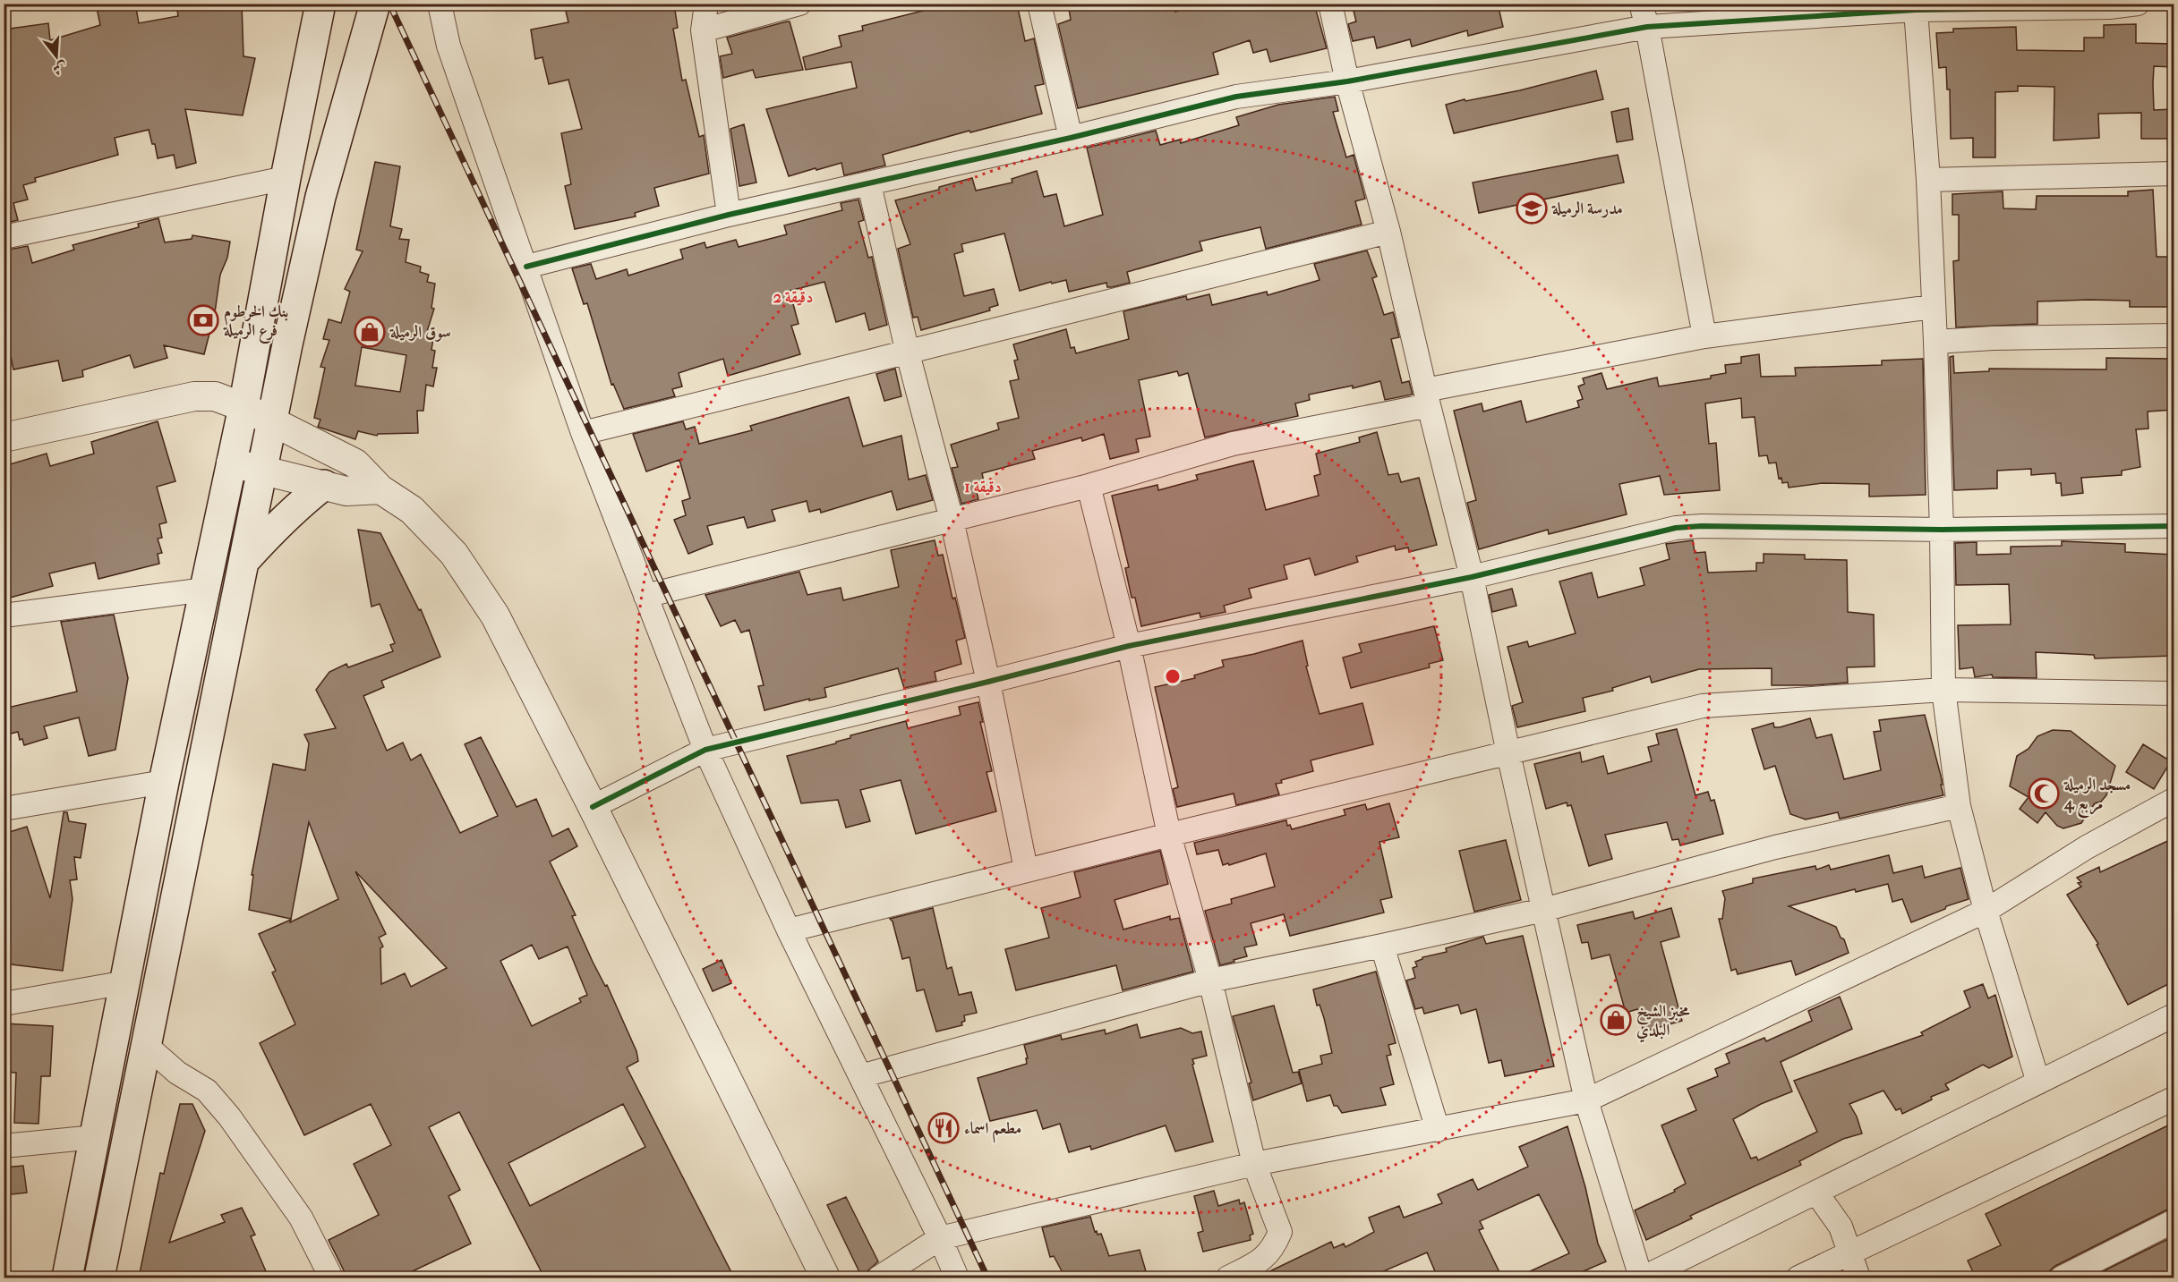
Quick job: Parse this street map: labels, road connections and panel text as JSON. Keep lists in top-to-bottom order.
{
  "places": {
    "school or university": ["مدرسة الرميلة"],
    "bank": ["بنك الخرطوم فرع الرميلة"],
    "shop": ["سوق الرميلة", "مخبز الشيخ البلدي"],
    "mosque": ["مسجد الرميلة مربع 4"],
    "restaurant": ["مطعم اسماء"]
  },
  "north": "bottom",
  "rings": ["2 دقيقة", "1 دقيقة"]
}
